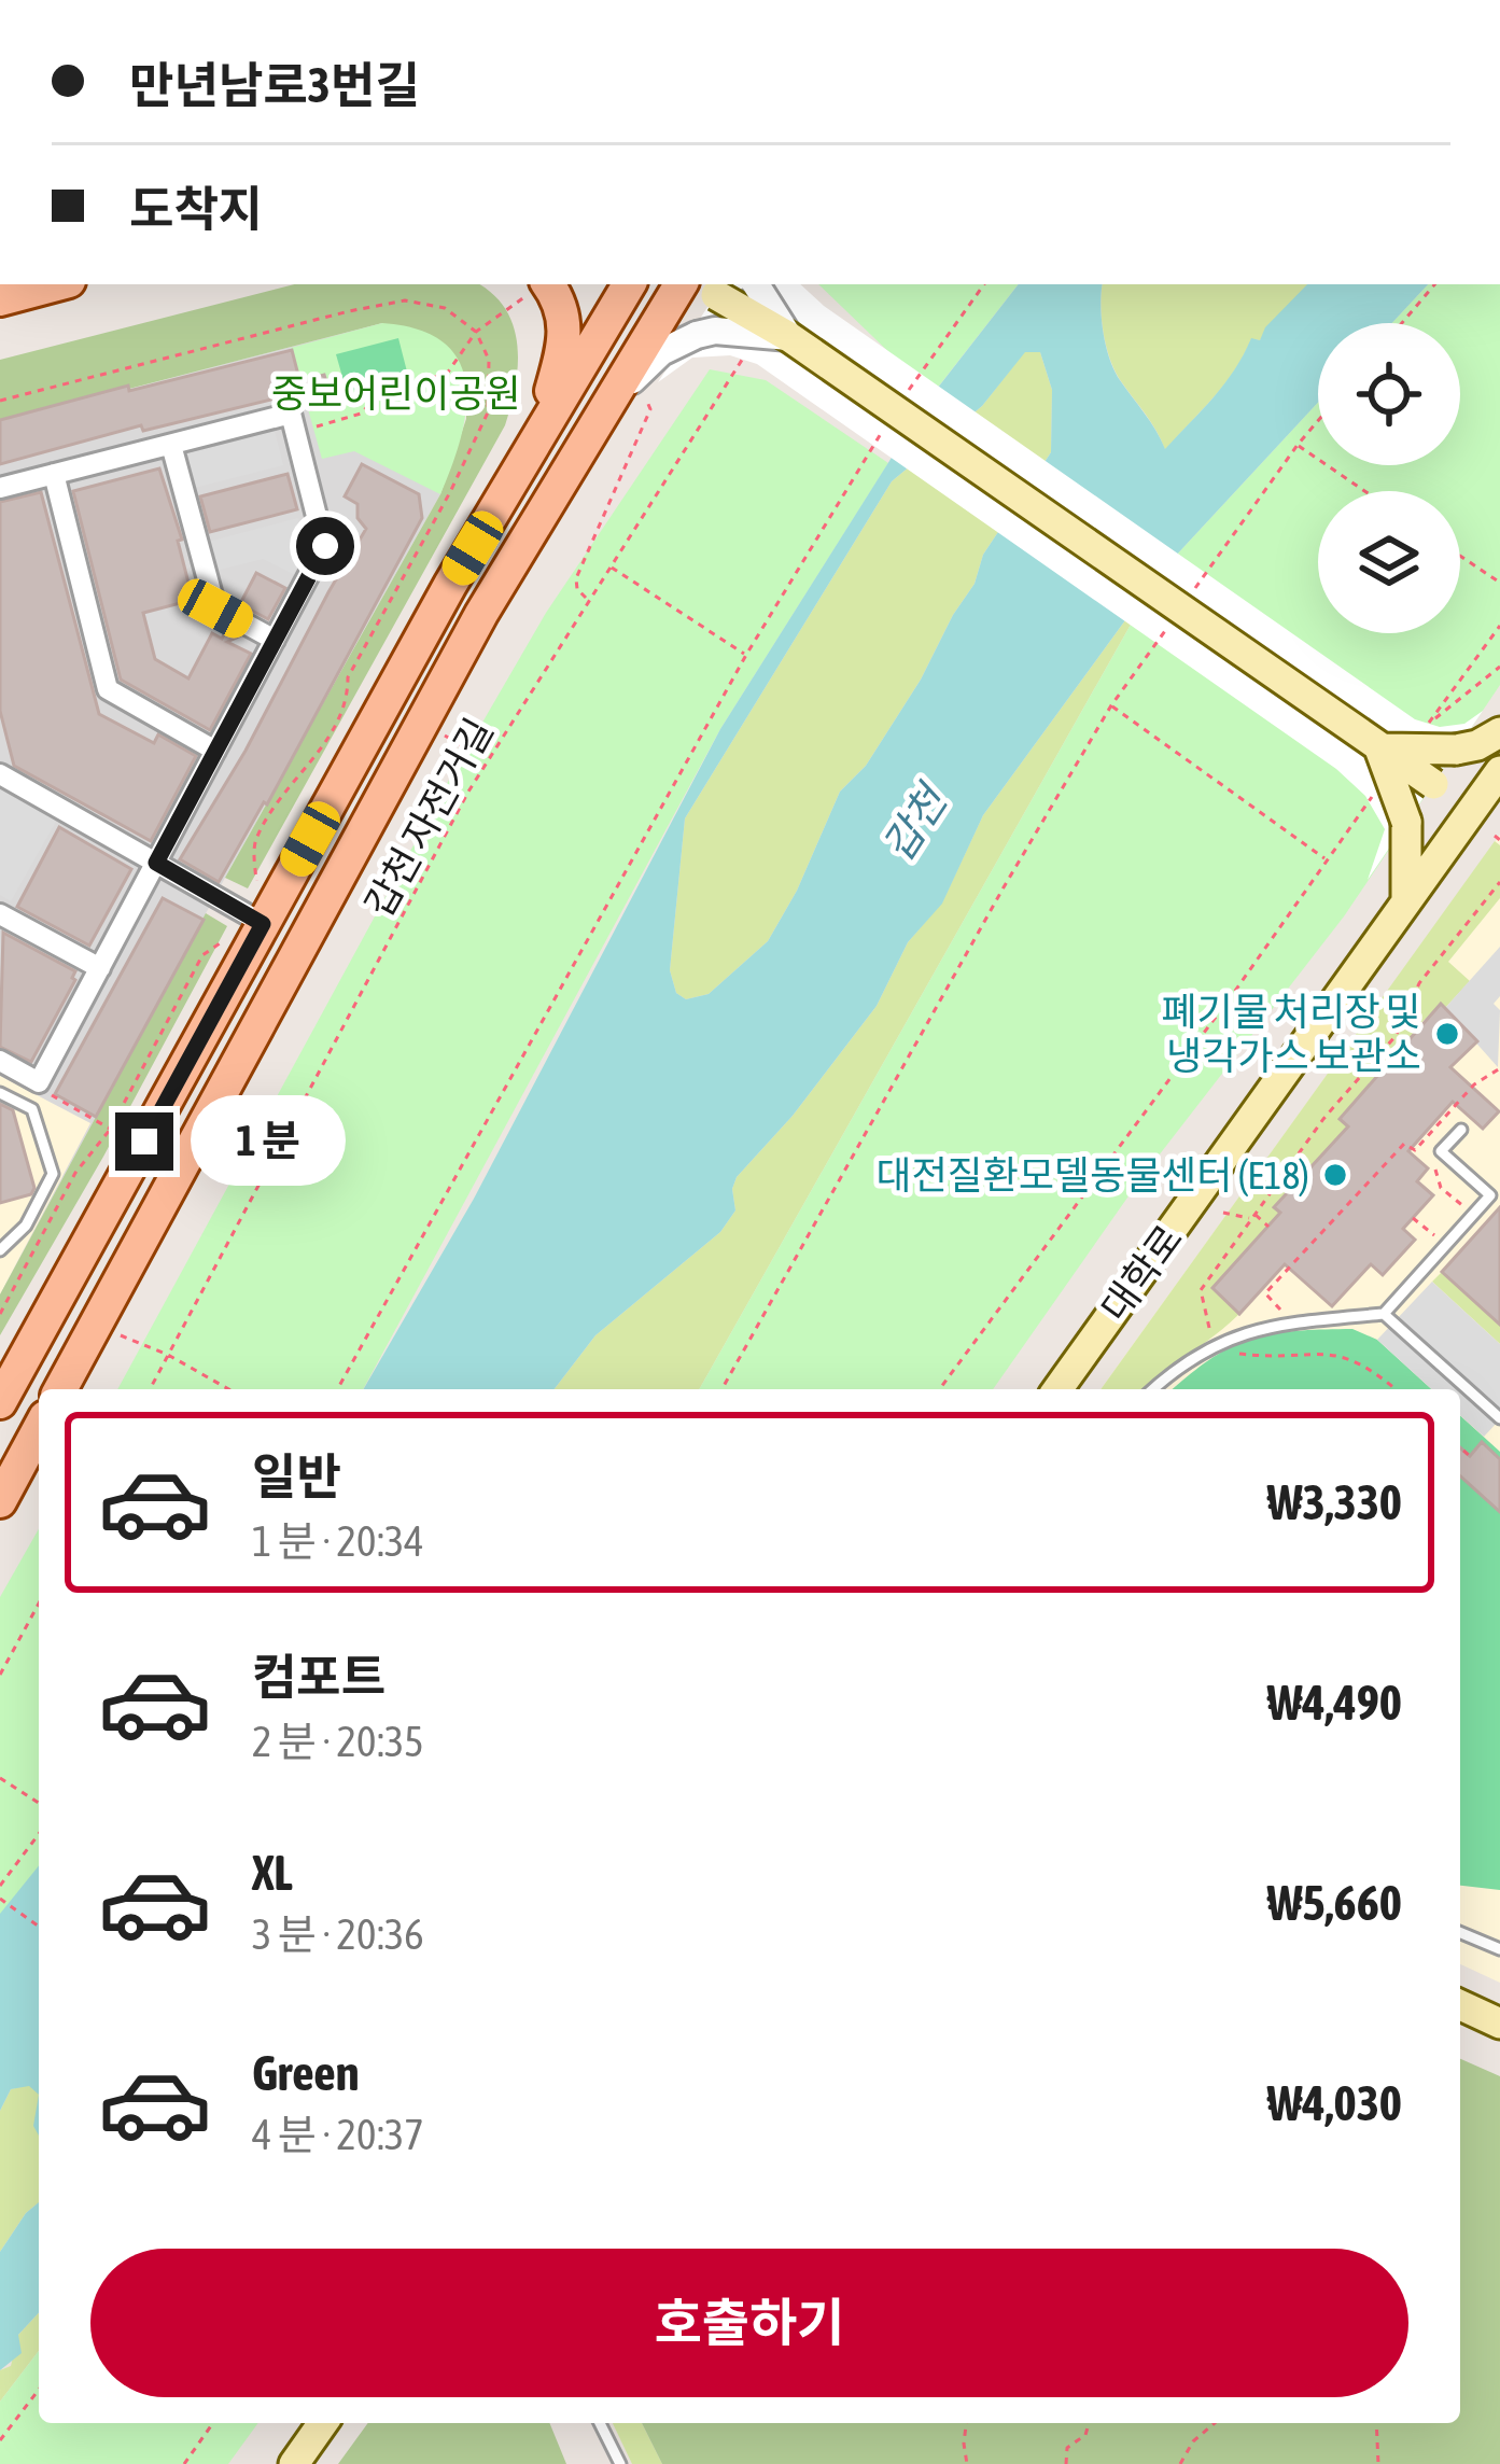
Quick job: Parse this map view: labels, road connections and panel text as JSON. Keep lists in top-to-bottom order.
{
  "streets": {
    "main road": ["대학로"],
    "path": ["갑천 자전거길"]
  },
  "water": ["갑천"],
  "parks": ["중보어린이공원"],
  "places": ["폐기물 처리장 및 냉각가스 보관소", "대전질환모델동물센터 (E18)"],
  "page": {
    "banner": ["만년남로3번길", "도착지"],
    "bubble": "1 분",
    "list": [
      {
        "name": "일반",
        "note": "1 분 · 20:34",
        "value": "₩3,330"
      },
      {
        "name": "컴포트",
        "note": "2 분 · 20:35",
        "value": "₩4,490"
      },
      {
        "name": "XL",
        "note": "3 분 · 20:36",
        "value": "₩5,660"
      },
      {
        "name": "Green",
        "note": "4 분 · 20:37",
        "value": "₩4,030"
      }
    ],
    "buttons": "호출하기"
  }
}
